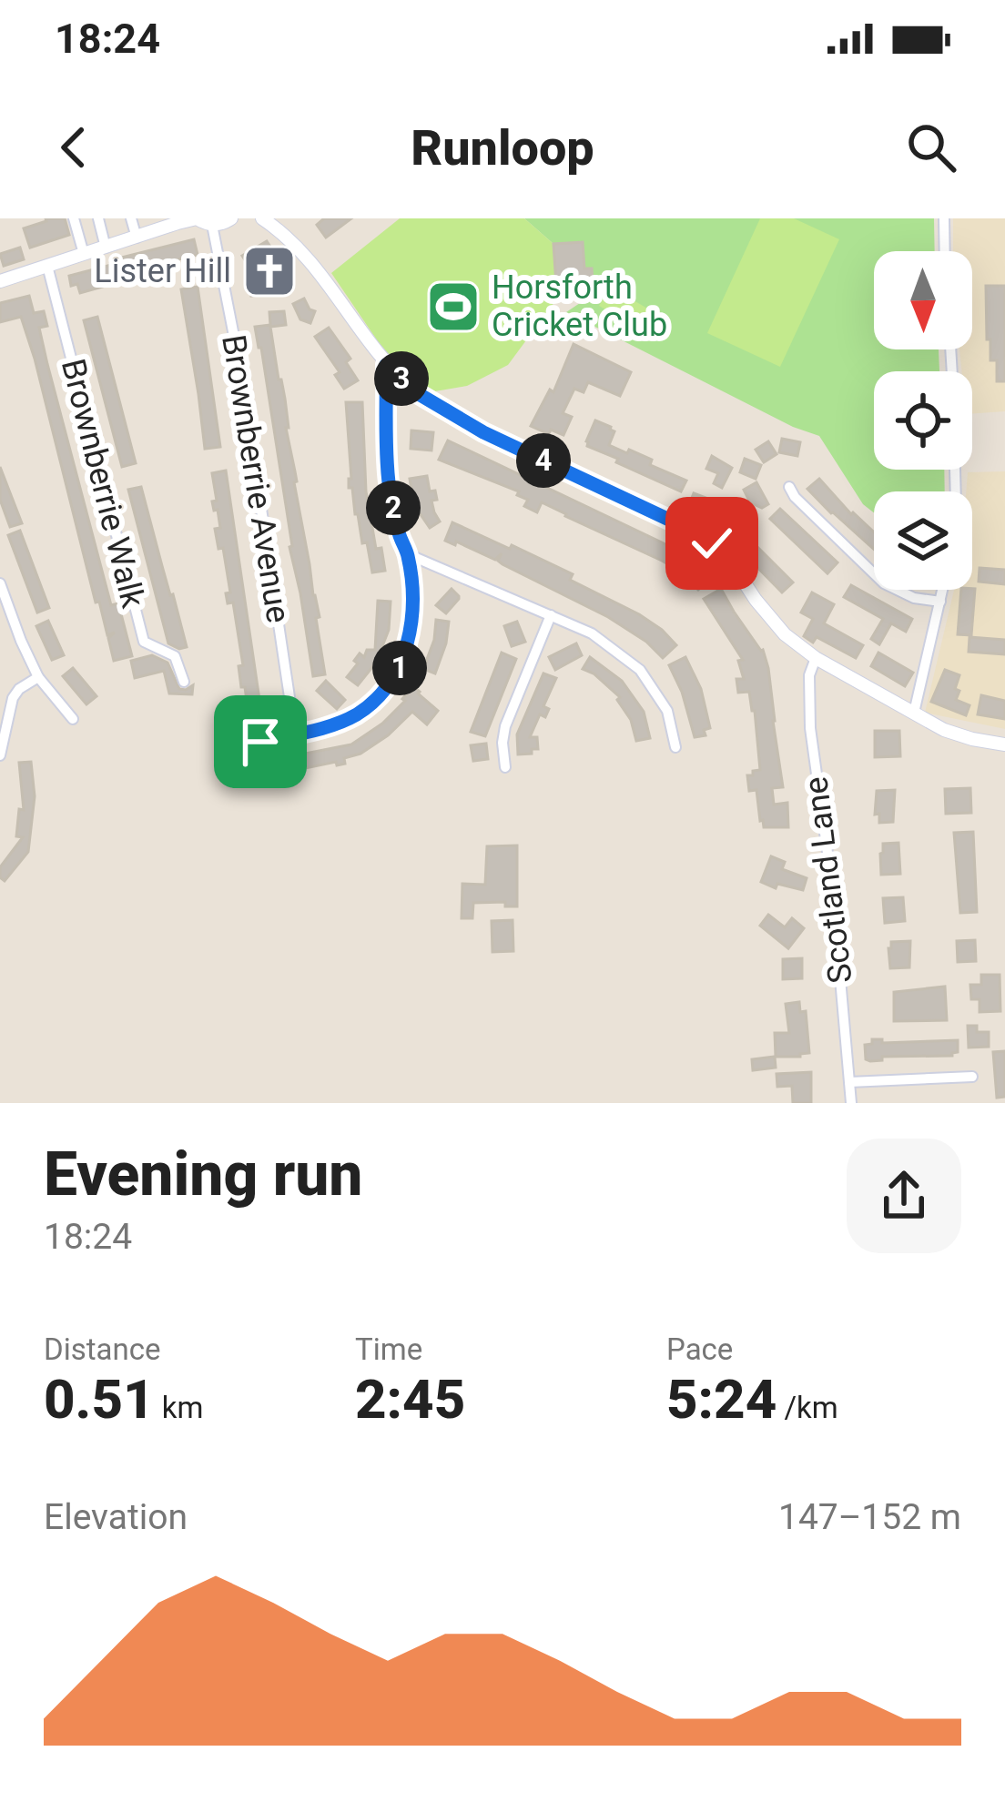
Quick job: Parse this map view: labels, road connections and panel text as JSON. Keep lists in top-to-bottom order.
{
  "streets": {
    "street": ["Brownberrie Avenue", "Brownberrie Walk", "Scotland Lane"]
  },
  "places": {
    "church": ["Lister Hill"],
    "sports": ["Horsforth Cricket Club"]
  },
  "north": "bottom",
  "page": {
    "status": "18:24",
    "header": "Runloop",
    "pins": [
      "3",
      "4",
      "2",
      "1"
    ],
    "heading": ["Evening run", "18:24"],
    "stats": [
      ["Distance", "0.51 km"],
      ["Time", "2:45"],
      ["Pace", "5:24 /km"]
    ],
    "chart": ["Elevation", "147–152 m"]
  }
}
